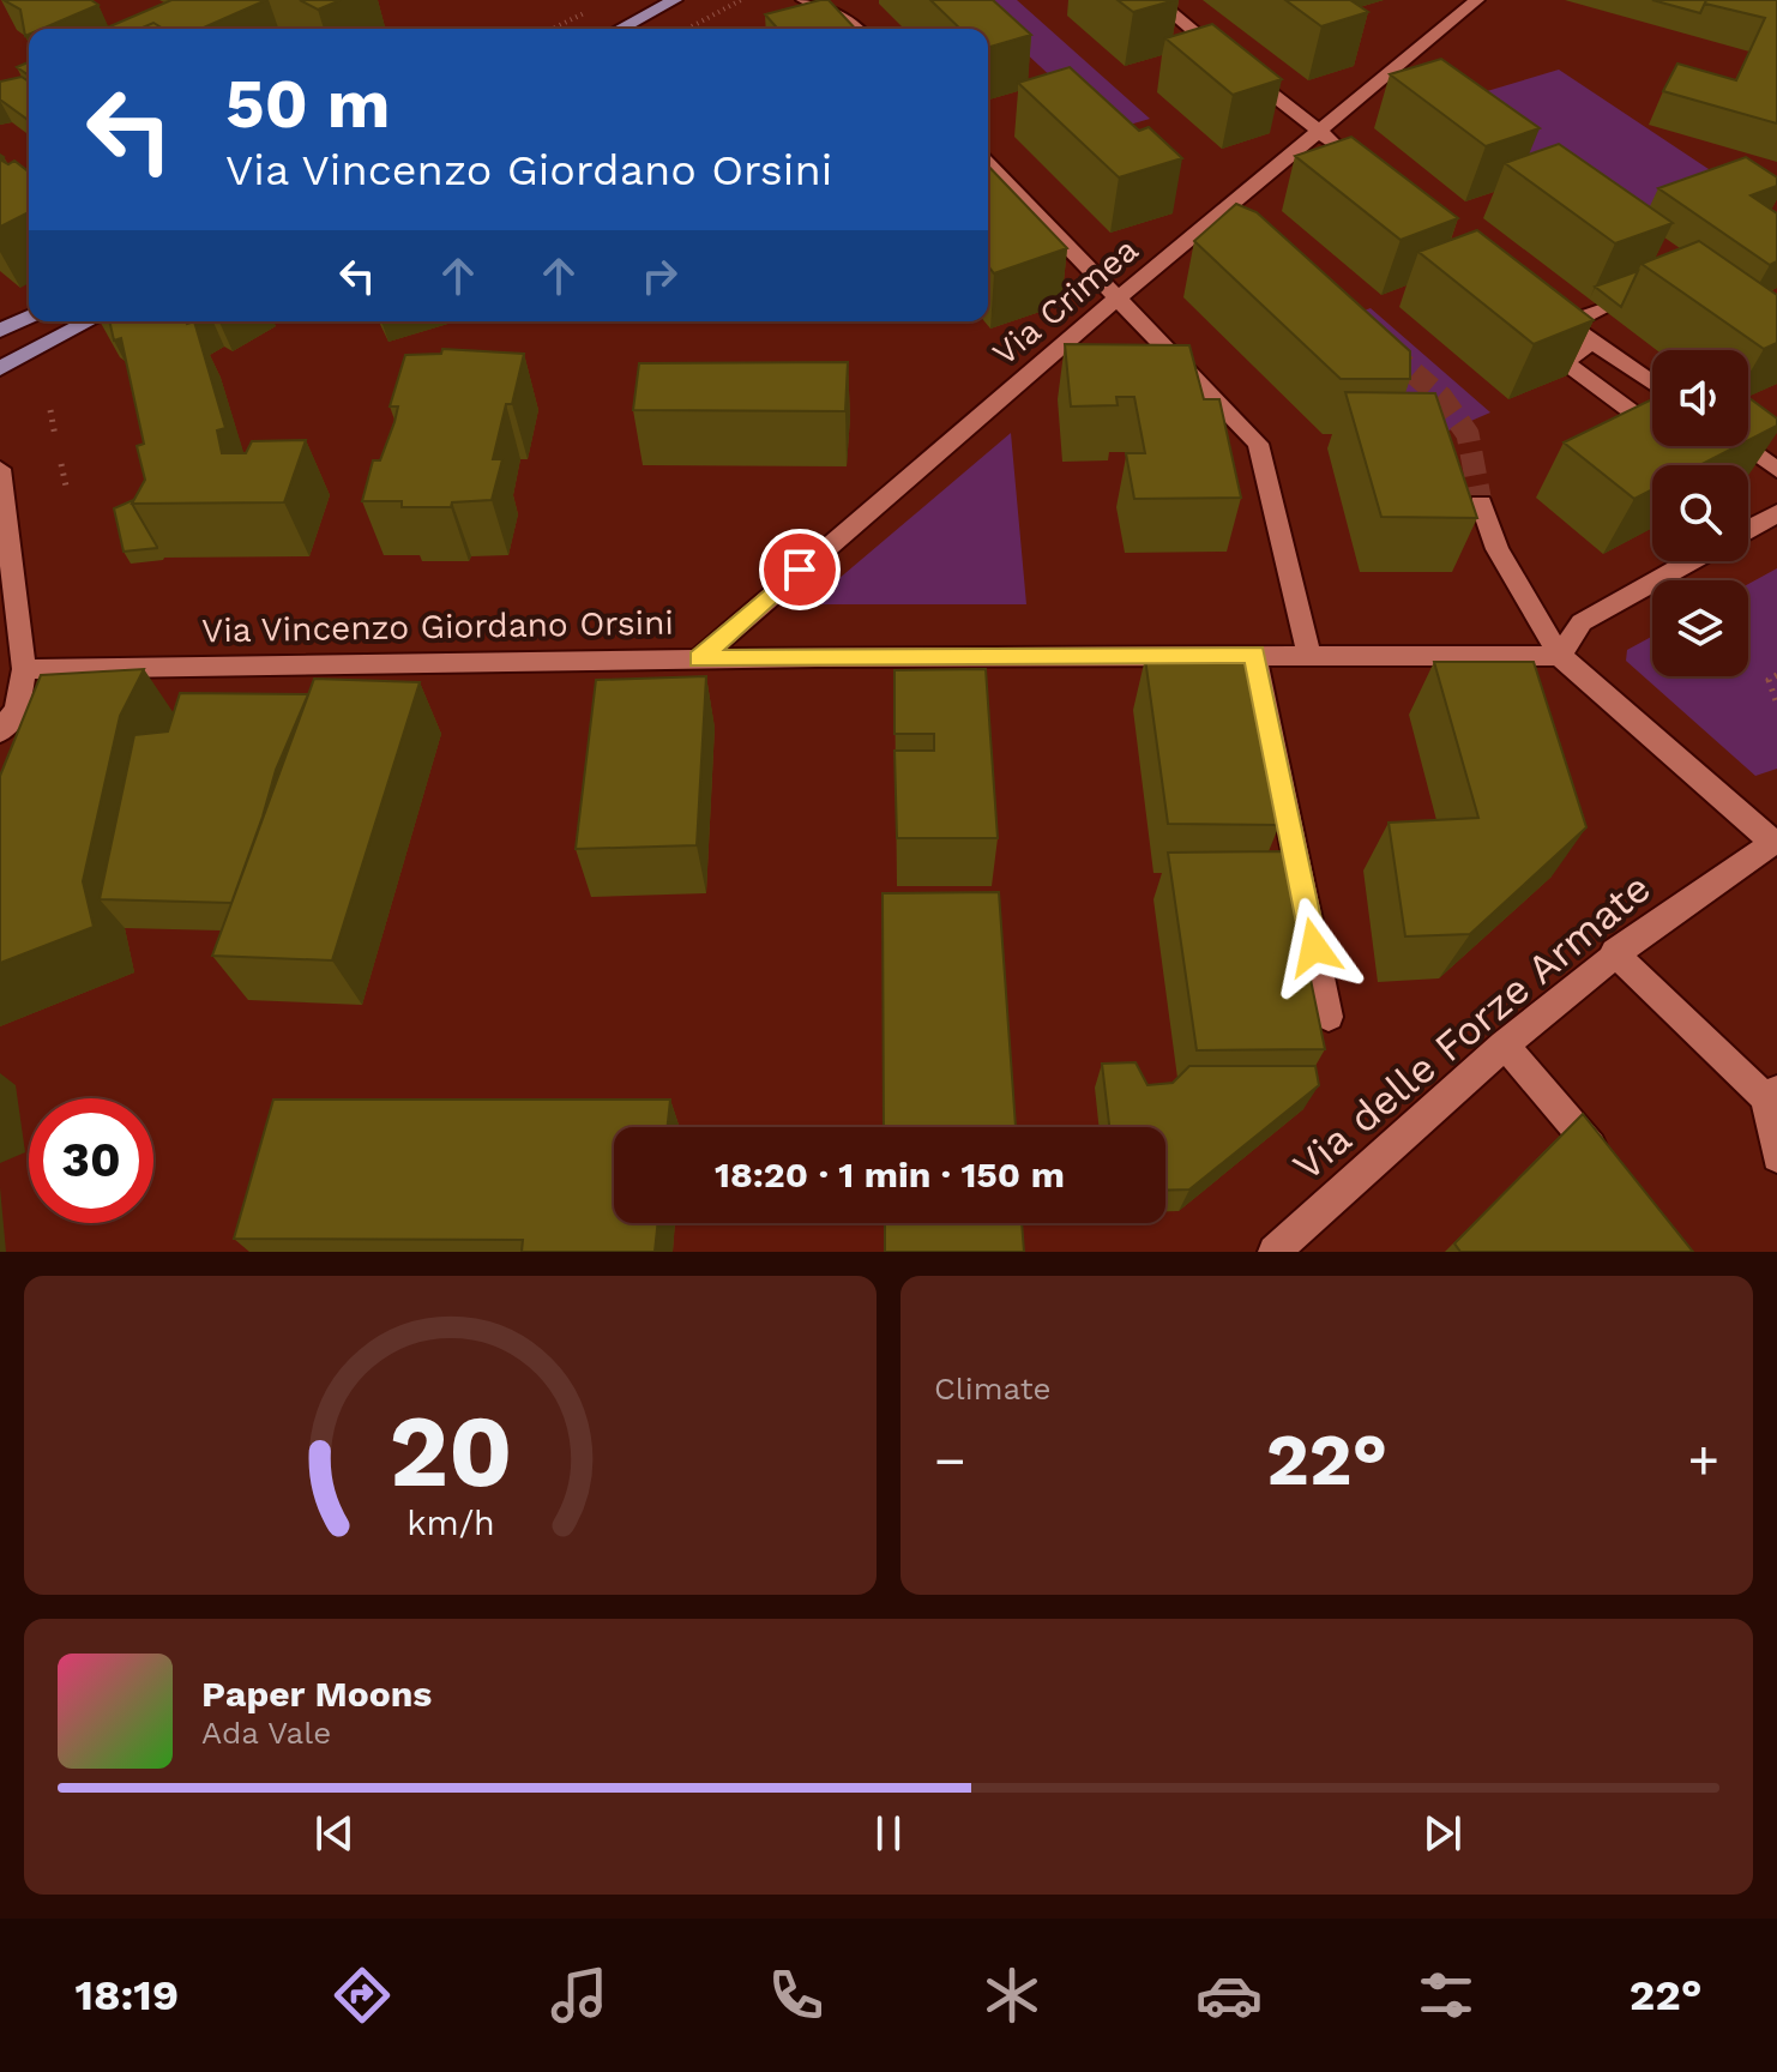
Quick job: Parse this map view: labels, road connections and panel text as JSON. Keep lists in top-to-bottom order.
{
  "streets": {
    "street": ["Via Crimea", "Via Vincenzo Giordano Orsini", "Via delle Forze Armate"]
  },
  "crossings": [
    ["Via Crimea", "Via Vincenzo Giordano Orsini"]
  ],
  "page": {
    "turn": ["50 m", "Via Vincenzo Giordano Orsini"],
    "limit": "30",
    "trip": "18:20 · 1 min · 150 m",
    "tile": "Climate",
    "heat": ["−", "22°", "+"],
    "song": ["Paper Moons", "Ada Vale"],
    "tabs": ["18:19", "22°"],
    "gauge": ["20", "km/h"]
  }
}
